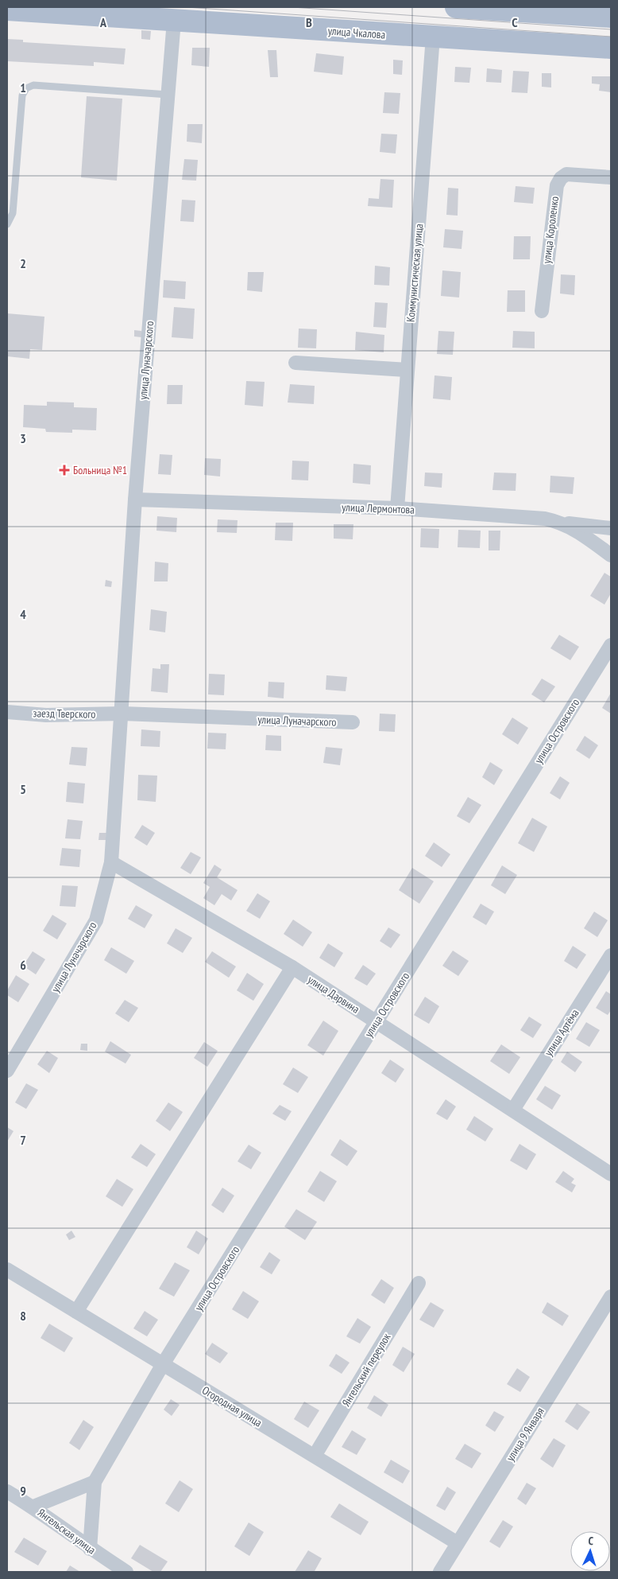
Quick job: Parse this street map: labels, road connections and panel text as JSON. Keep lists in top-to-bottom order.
{
  "streets": {
    "main road": ["улица Чкалова"],
    "street": [
      "улица Короленко",
      "Коммунистическая улица",
      "улица Луначарского",
      "улица Лермонтова",
      "заезд Тверского",
      "улица Островского",
      "улица Дарвина",
      "улица Артёма",
      "Янгельский переулок",
      "Огородная улица",
      "улица 9 Января",
      "Янгельская улица"
    ]
  },
  "crossings": [
    ["улица Чкалова", "Коммунистическая улица"],
    ["улица Чкалова", "улица Луначарского"],
    ["Коммунистическая улица", "улица Лермонтова"],
    ["улица Луначарского", "улица Лермонтова"],
    ["улица Луначарского", "заезд Тверского"],
    ["улица Луначарского", "улица Дарвина"],
    ["улица Островского", "улица Дарвина"],
    ["улица Островского", "Огородная улица"],
    ["улица Дарвина", "улица Артёма"],
    ["Янгельский переулок", "Огородная улица"],
    ["Огородная улица", "улица 9 Января"]
  ],
  "places": {
    "health": ["Больница №1"]
  },
  "north": "top",
  "grid": {
    "columns": ["A", "B", "C"],
    "rows": [
      "1",
      "2",
      "3",
      "4",
      "5",
      "6",
      "7",
      "8",
      "9"
    ]
  }
}
